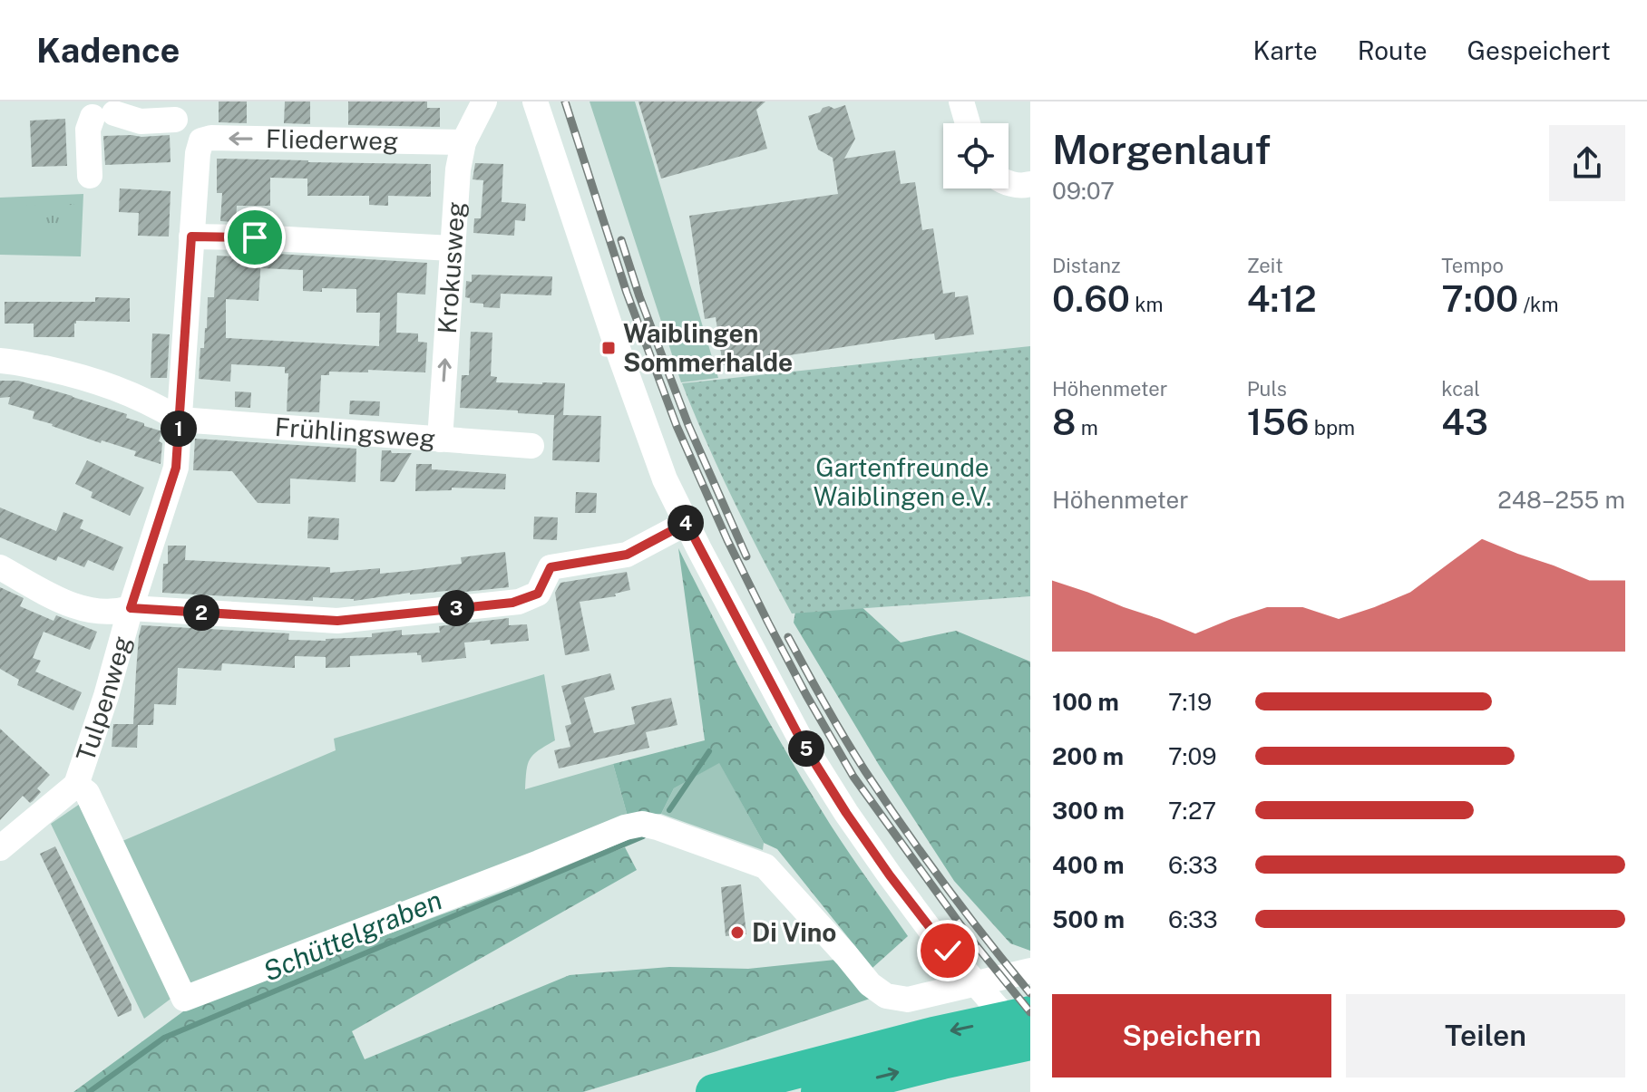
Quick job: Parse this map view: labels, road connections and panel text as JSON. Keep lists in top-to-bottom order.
{
  "streets": {
    "street": [
      "Fliederweg",
      "Krokusweg",
      "Frühlingsweg",
      "Tulpenweg"
    ]
  },
  "crossings": [
    ["Fliederweg", "Krokusweg"],
    ["Fliederweg", "Tulpenweg"],
    ["Krokusweg", "Frühlingsweg"],
    ["Frühlingsweg", "Tulpenweg"]
  ],
  "water": ["Schüttelgraben"],
  "parks": ["Gartenfreunde Waiblingen e.V."],
  "places": {
    "transit": ["Waiblingen Sommerhalde"],
    "other": ["Di Vino"]
  },
  "page": {
    "header": "Kadence",
    "nav": ["Karte", "Route", "Gespeichert"],
    "heading": ["Morgenlauf", "09:07"],
    "stats": [
      ["Distanz", "0.60 km"],
      ["Zeit", "4:12"],
      ["Tempo", "7:00 /km"],
      ["Höhenmeter", "8 m"],
      ["Puls", "156 bpm"],
      ["kcal", "43"]
    ],
    "pins": [
      "1",
      "4",
      "3",
      "2",
      "5"
    ],
    "chart": ["Höhenmeter", "248–255 m"],
    "list": [
      {
        "name": "100 m",
        "note": "7:19"
      },
      {
        "name": "200 m",
        "note": "7:09"
      },
      {
        "name": "300 m",
        "note": "7:27"
      },
      {
        "name": "400 m",
        "note": "6:33"
      },
      {
        "name": "500 m",
        "note": "6:33"
      }
    ],
    "buttons": ["Speichern", "Teilen"]
  }
}
